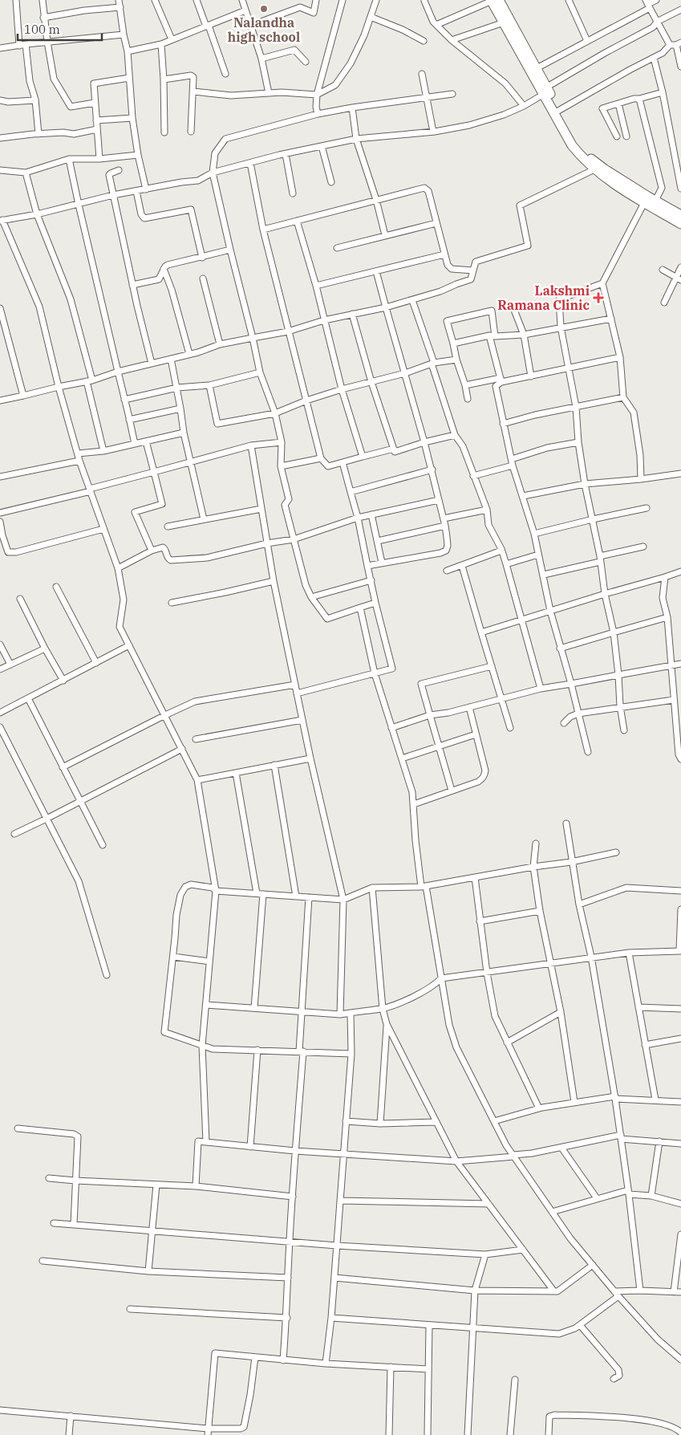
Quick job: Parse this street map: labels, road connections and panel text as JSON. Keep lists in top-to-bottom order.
{
  "places": {
    "other": ["Nalandha high school"],
    "health": ["Lakshmi Ramana Clinic"]
  },
  "scale_bar": "100 m"
}
